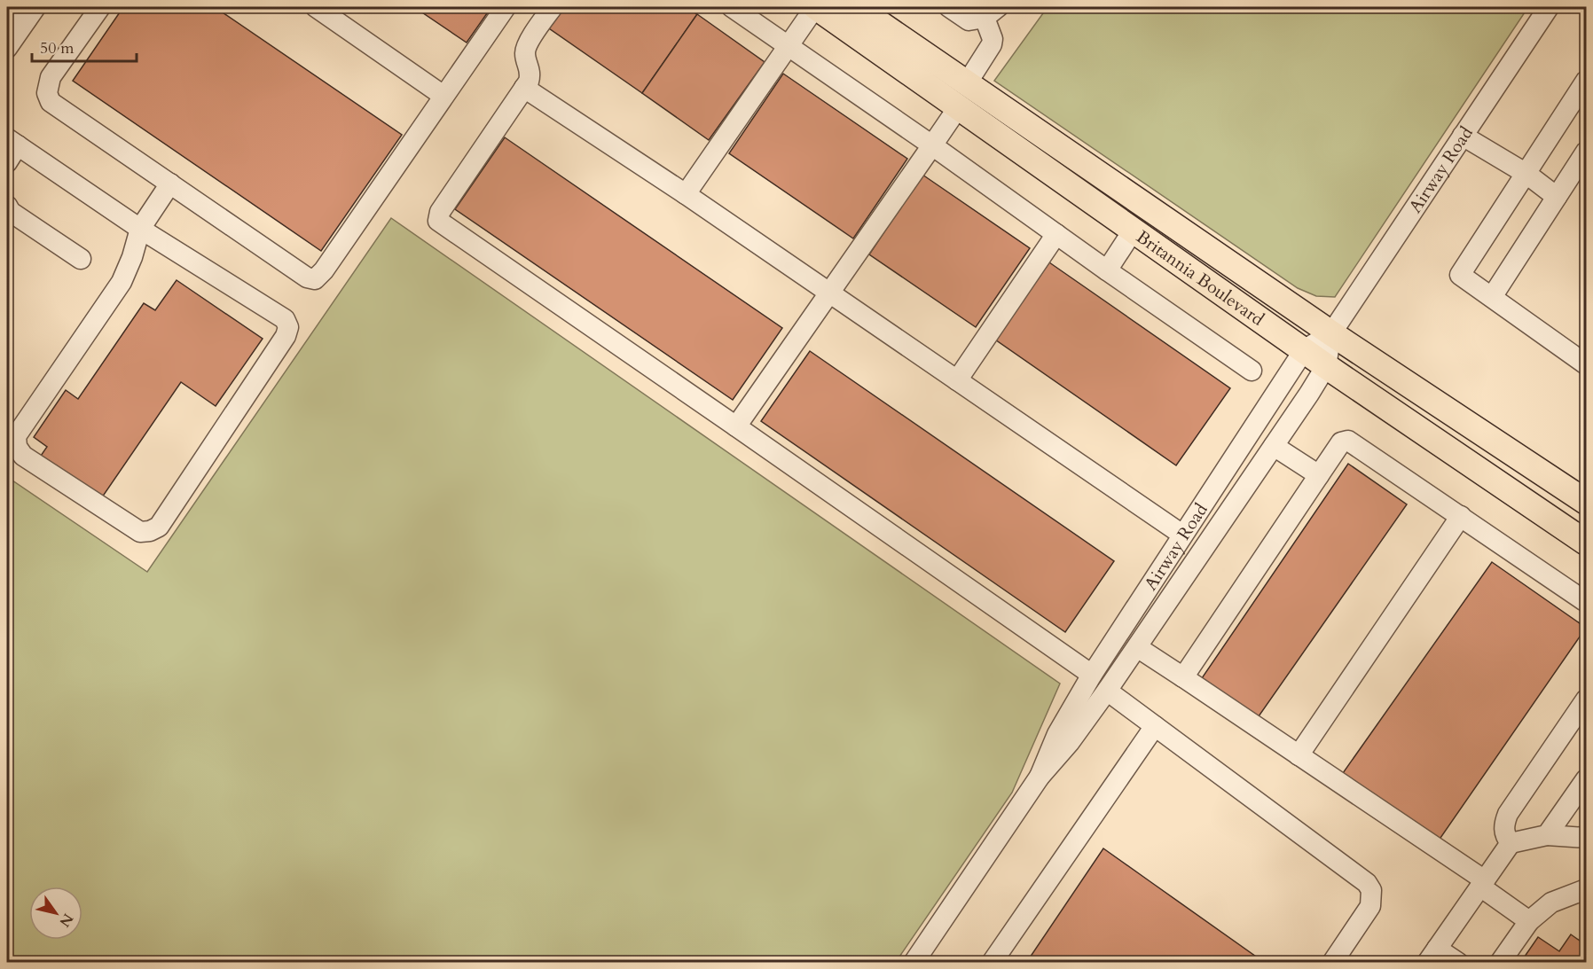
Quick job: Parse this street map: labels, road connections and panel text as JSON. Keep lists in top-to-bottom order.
{
  "streets": {
    "main road": ["Britannia Boulevard"],
    "street": ["Airway Road"]
  },
  "crossings": [
    ["Airway Road", "Britannia Boulevard"]
  ],
  "scale_bar": "50 m",
  "north": "bottom right"
}
